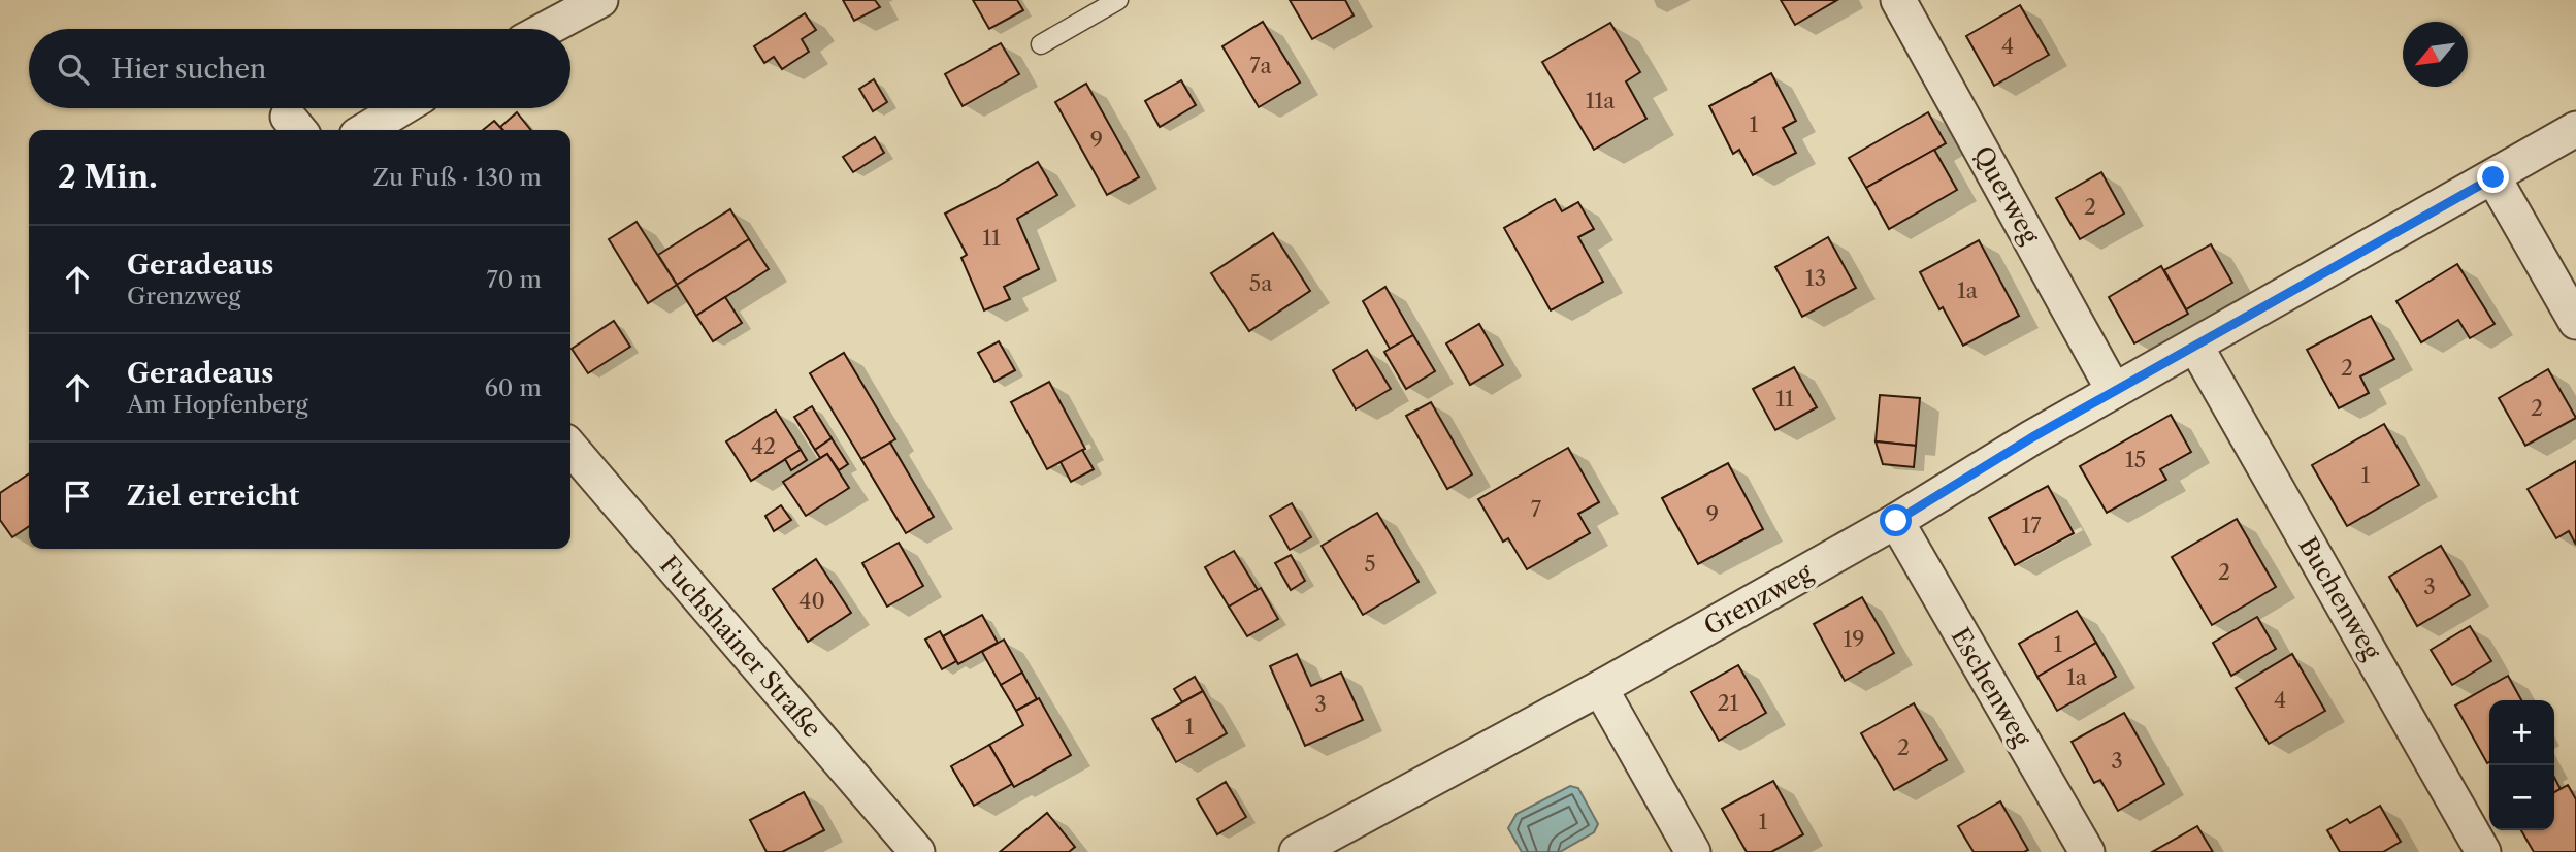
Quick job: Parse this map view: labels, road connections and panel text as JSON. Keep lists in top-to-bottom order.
{
  "streets": {
    "street": [
      "Querweg",
      "Buchenweg",
      "Grenzweg",
      "Fuchshainer Straße",
      "Eschenweg"
    ]
  },
  "crossings": [
    ["Querweg", "Grenzweg"],
    ["Buchenweg", "Grenzweg"],
    ["Grenzweg", "Eschenweg"]
  ],
  "house_numbers": [
    "4",
    "7a",
    "11a",
    "1",
    "9",
    "2",
    "11",
    "13",
    "5a",
    "1a",
    "2",
    "11",
    "2",
    "42",
    "15",
    "1",
    "7",
    "9",
    "17",
    "5",
    "2",
    "3",
    "40",
    "19",
    "1",
    "1a",
    "4",
    "21",
    "3",
    "1",
    "2",
    "3",
    "1"
  ],
  "north": "bottom left",
  "page": {
    "search": "Hier suchen",
    "heading": ["2 Min.", "Zu Fuß · 130 m"],
    "list": [
      ["Geradeaus", "Grenzweg", "70 m"],
      ["Geradeaus", "Am Hopfenberg", "60 m"],
      "Ziel erreicht"
    ],
    "map_buttons": ["+", "−"]
  }
}
